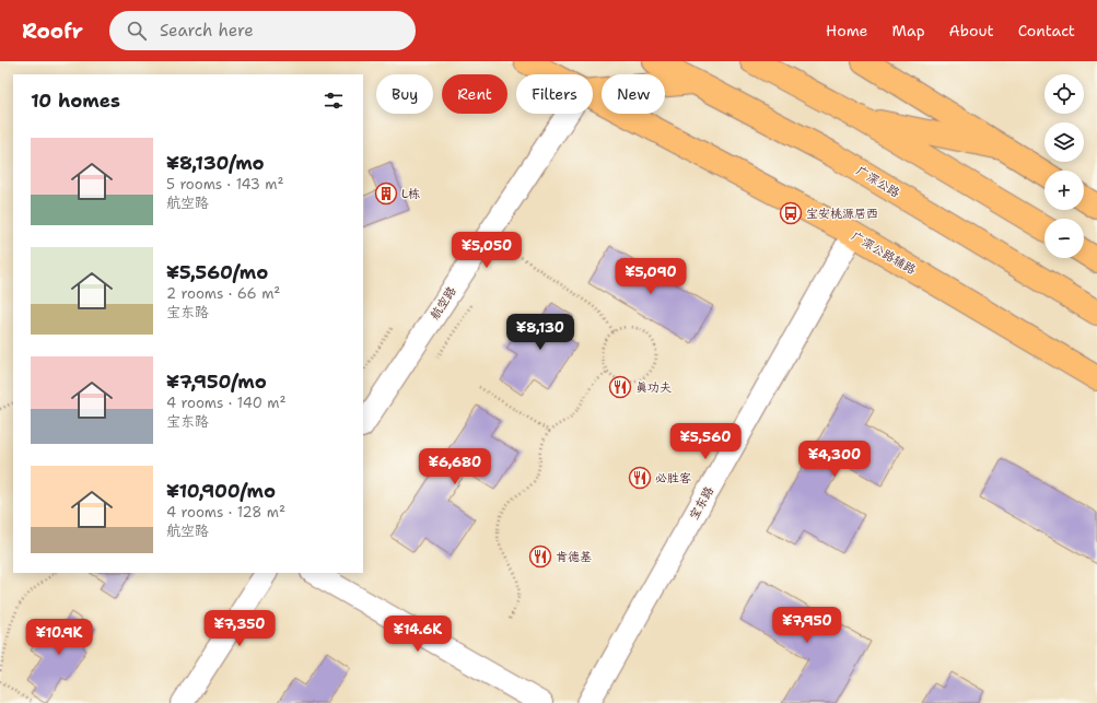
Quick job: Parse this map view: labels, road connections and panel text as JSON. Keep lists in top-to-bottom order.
{
  "streets": {
    "main road": ["广深公路", "广深公路辅路"],
    "street": ["航空路", "宝东路"]
  },
  "crossings": [
    ["广深公路辅路", "宝东路"]
  ],
  "places": {
    "building": ["L栋"],
    "bus stop": ["宝安桃源居西"],
    "restaurant": ["真功夫", "必胜客", "肯德基"]
  },
  "page": {
    "header": "Roofr",
    "search": "Search here",
    "nav": [
      "Home",
      "Map",
      "About",
      "Contact"
    ],
    "map_buttons": ["+", "−"],
    "chip": [
      "Buy",
      "Rent",
      "Filters",
      "New"
    ],
    "heading": "10 homes",
    "list": [
      {
        "name": "¥8,130/mo",
        "note": "5 rooms · 143 m² · 航空路"
      },
      {
        "name": "¥5,560/mo",
        "note": "2 rooms · 66 m² · 宝东路"
      },
      {
        "name": "¥7,950/mo",
        "note": "4 rooms · 140 m² · 宝东路"
      },
      {
        "name": "¥10,900/mo",
        "note": "4 rooms · 128 m² · 航空路"
      }
    ],
    "price": [
      "¥5,050",
      "¥5,090",
      "¥8,130",
      "¥5,560",
      "¥4,300",
      "¥6,680",
      "¥7,950",
      "¥7,350",
      "¥14.6K",
      "¥10.9K"
    ]
  }
}
